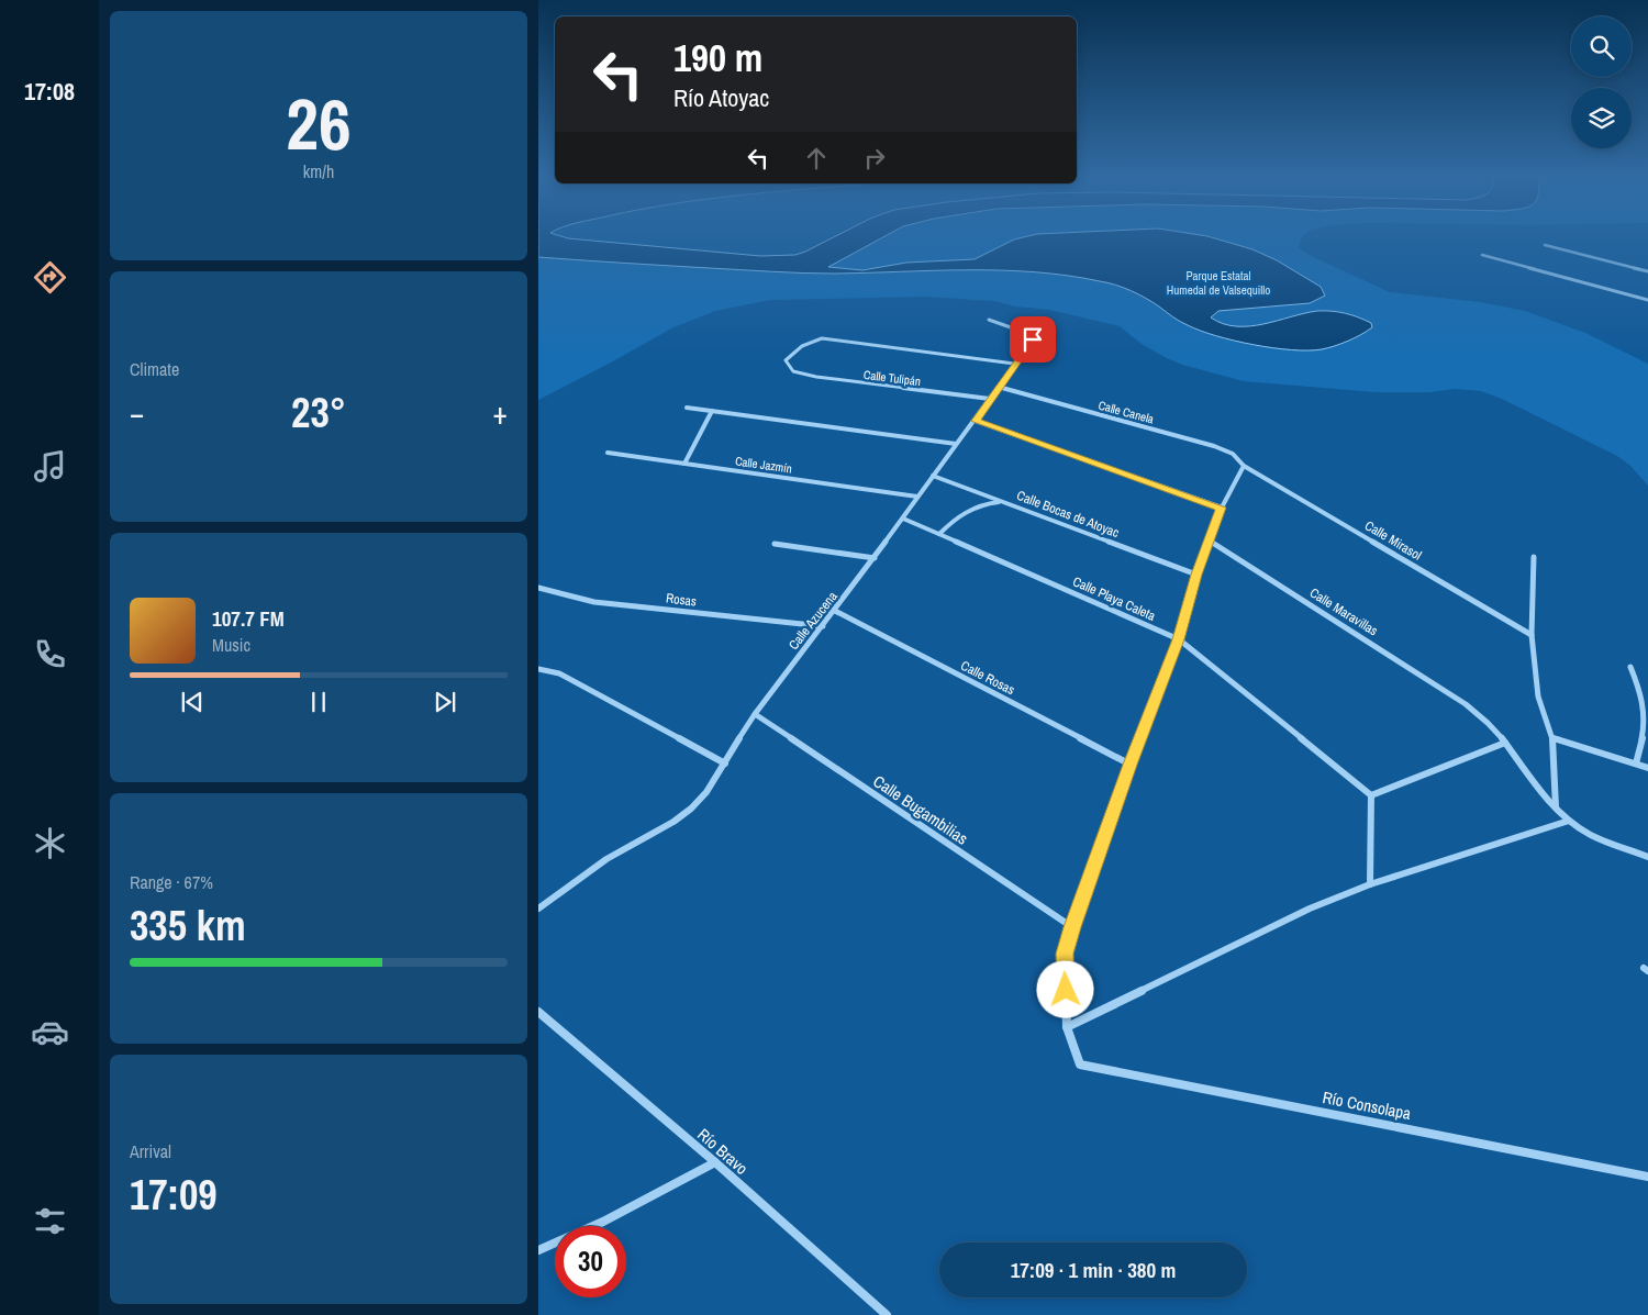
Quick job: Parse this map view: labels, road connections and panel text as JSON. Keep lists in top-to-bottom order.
{
  "streets": {
    "street": [
      "Calle Tulipán",
      "Calle Canela",
      "Calle Jazmín",
      "Calle Bocas de Atoyac",
      "Calle Mirasol",
      "Calle Playa Caleta",
      "Rosas",
      "Calle Maravillas",
      "Calle Azucena",
      "Calle Rosas",
      "Calle Bugambilias",
      "Río Consolapa",
      "Río Bravo"
    ]
  },
  "crossings": [
    ["Calle Tulipán", "Calle Azucena"],
    ["Calle Canela", "Calle Mirasol"],
    ["Calle Canela", "Calle Azucena"],
    ["Calle Jazmín", "Calle Azucena"],
    ["Calle Bocas de Atoyac", "Calle Azucena"],
    ["Calle Playa Caleta", "Calle Azucena"],
    ["Rosas", "Calle Azucena"],
    ["Calle Azucena", "Calle Rosas"],
    ["Calle Azucena", "Calle Bugambilias"]
  ],
  "parks": ["Parque Estatal Humedal de Valsequillo"],
  "page": {
    "tabs": "17:08",
    "tile": [
      ["26", "km/h"],
      "Climate",
      ["Range · 67%", "335 km"],
      ["Arrival", "17:09"]
    ],
    "turn": ["190 m", "Río Atoyac"],
    "heat": ["−", "23°", "+"],
    "song": ["107.7 FM", "Music"],
    "limit": "30",
    "trip": "17:09 · 1 min · 380 m"
  }
}
